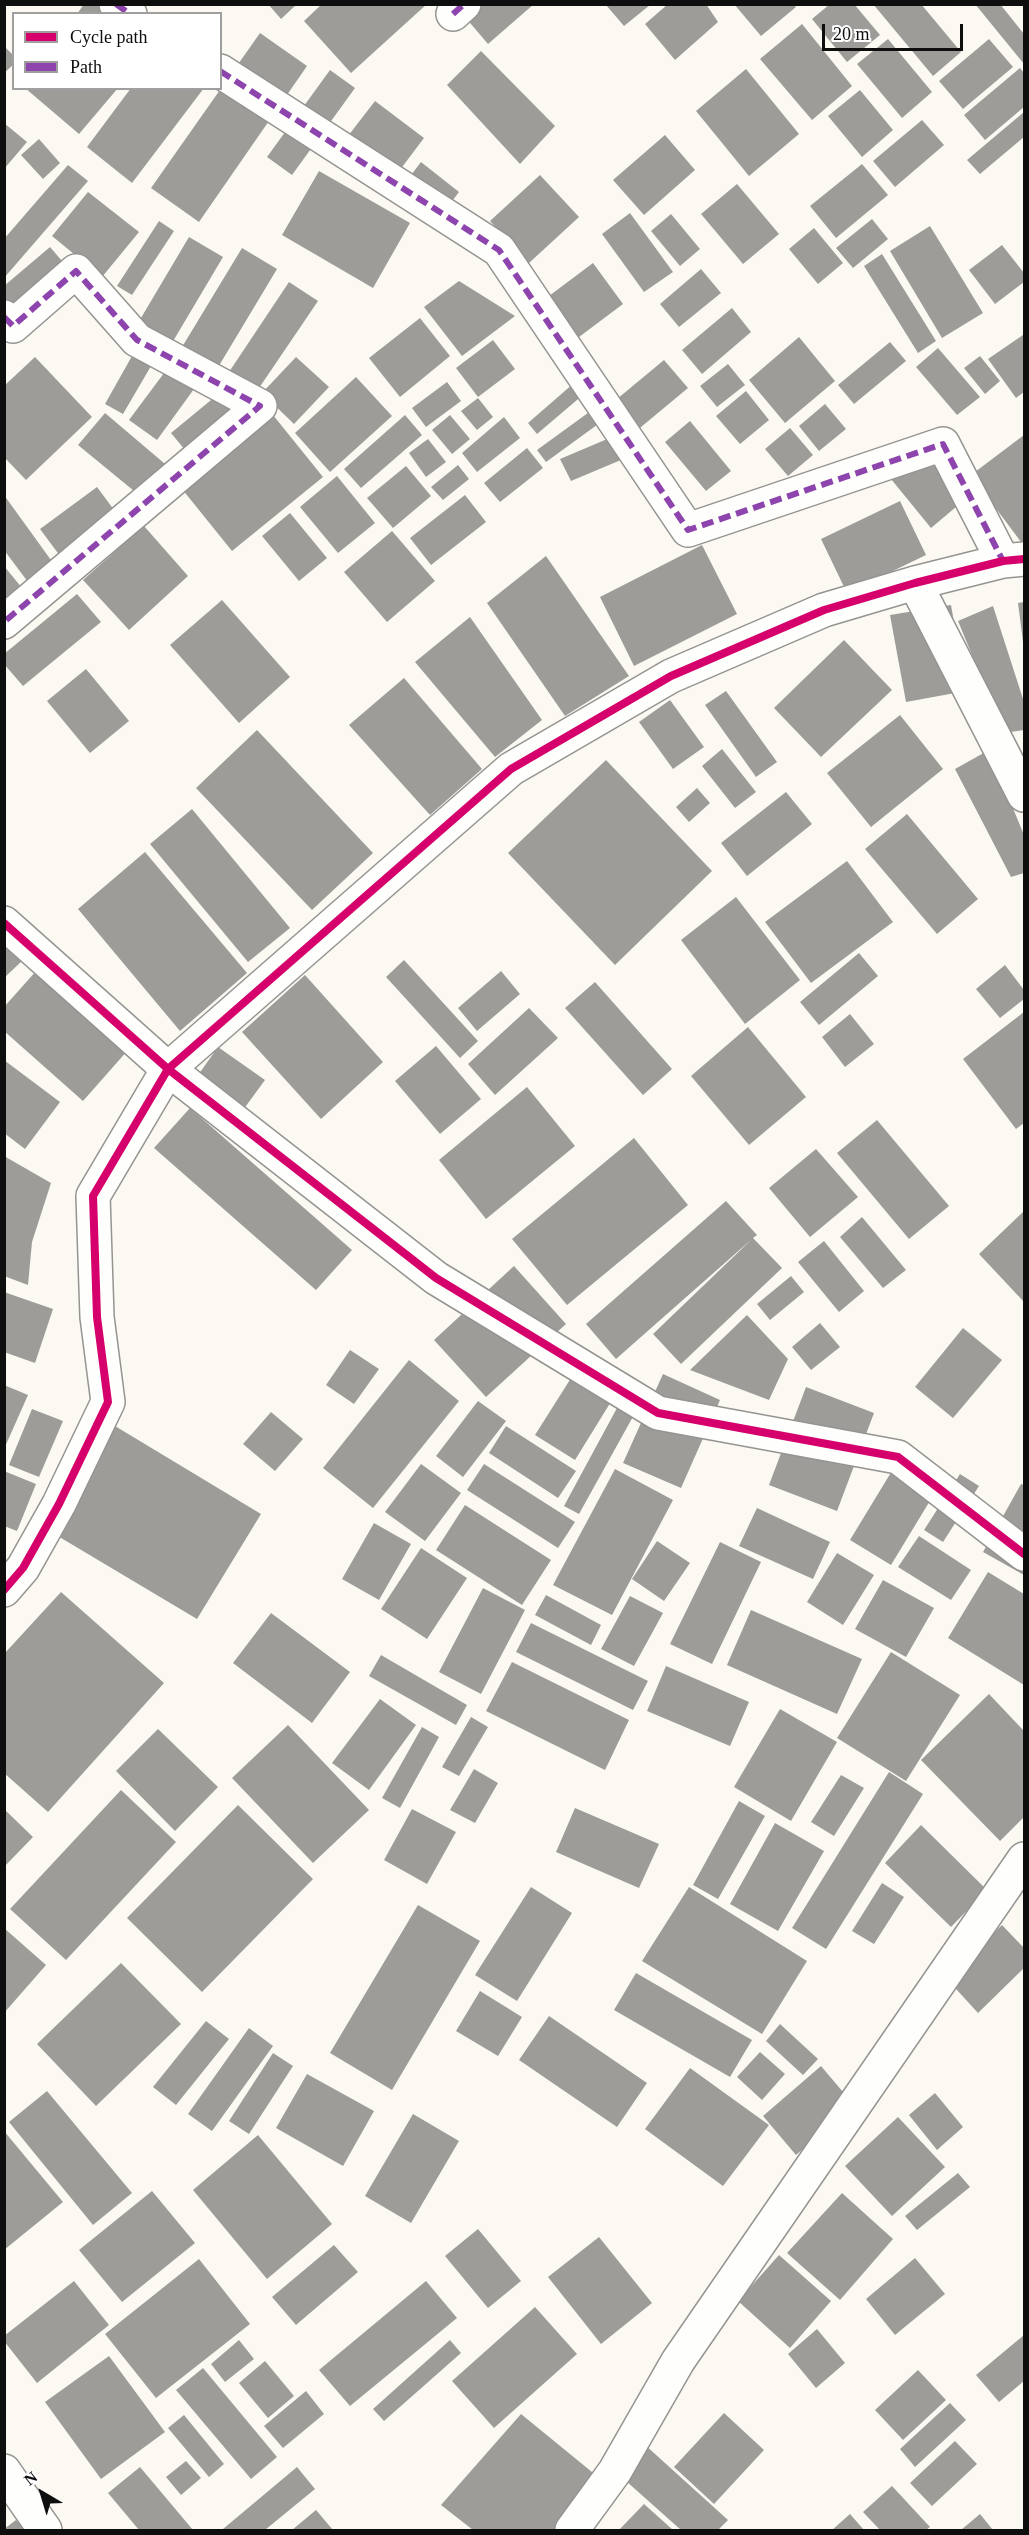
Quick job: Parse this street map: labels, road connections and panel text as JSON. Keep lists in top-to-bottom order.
{
  "legend": ["Cycle path", "Path"],
  "scale_bar": "20 m",
  "north": "top left"
}
